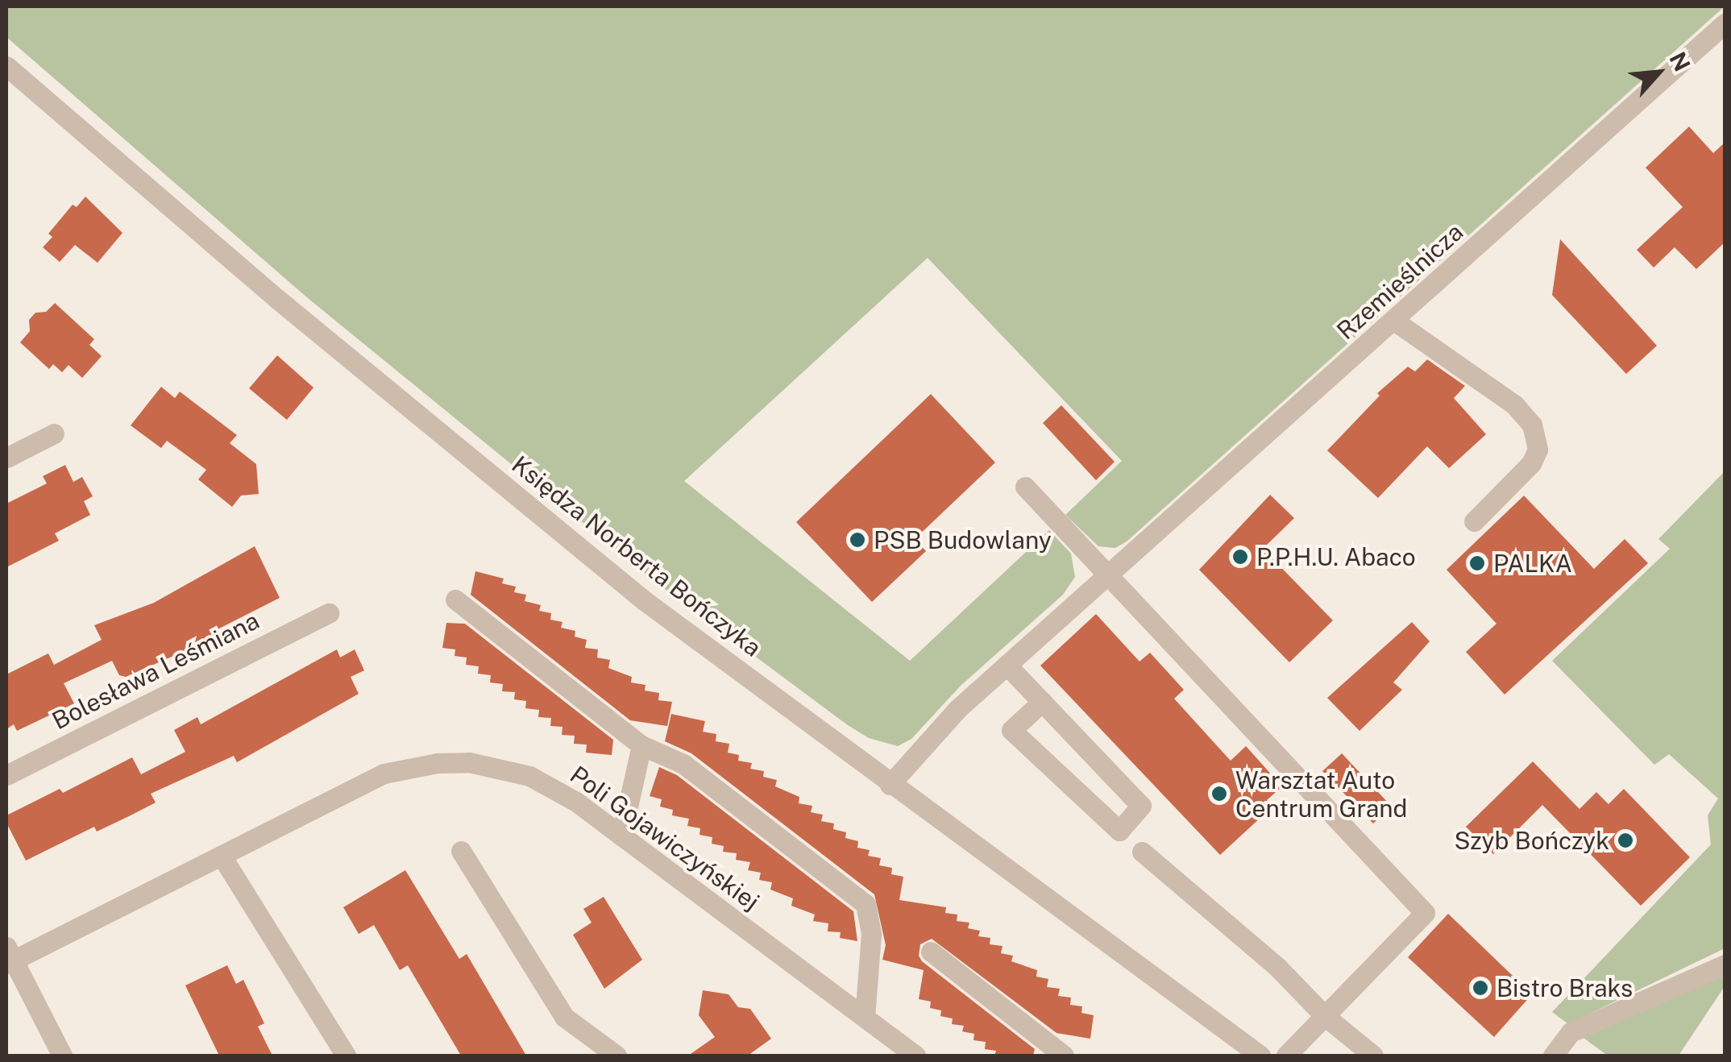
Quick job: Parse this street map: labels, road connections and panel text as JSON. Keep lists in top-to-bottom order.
{
  "streets": {
    "street": [
      "Rzemieślnicza",
      "Księdza Norberta Bończyka",
      "Bolesława Leśmiana",
      "Poli Gojawiczyńskiej"
    ]
  },
  "crossings": [
    ["Rzemieślnicza", "Księdza Norberta Bończyka"]
  ],
  "places": [
    "PSB Budowlany",
    "P.P.H.U. Abaco",
    "PALKA",
    "Warsztat Auto Centrum Grand",
    "Szyb Bończyk",
    "Bistro Braks"
  ],
  "north": "top right"
}
